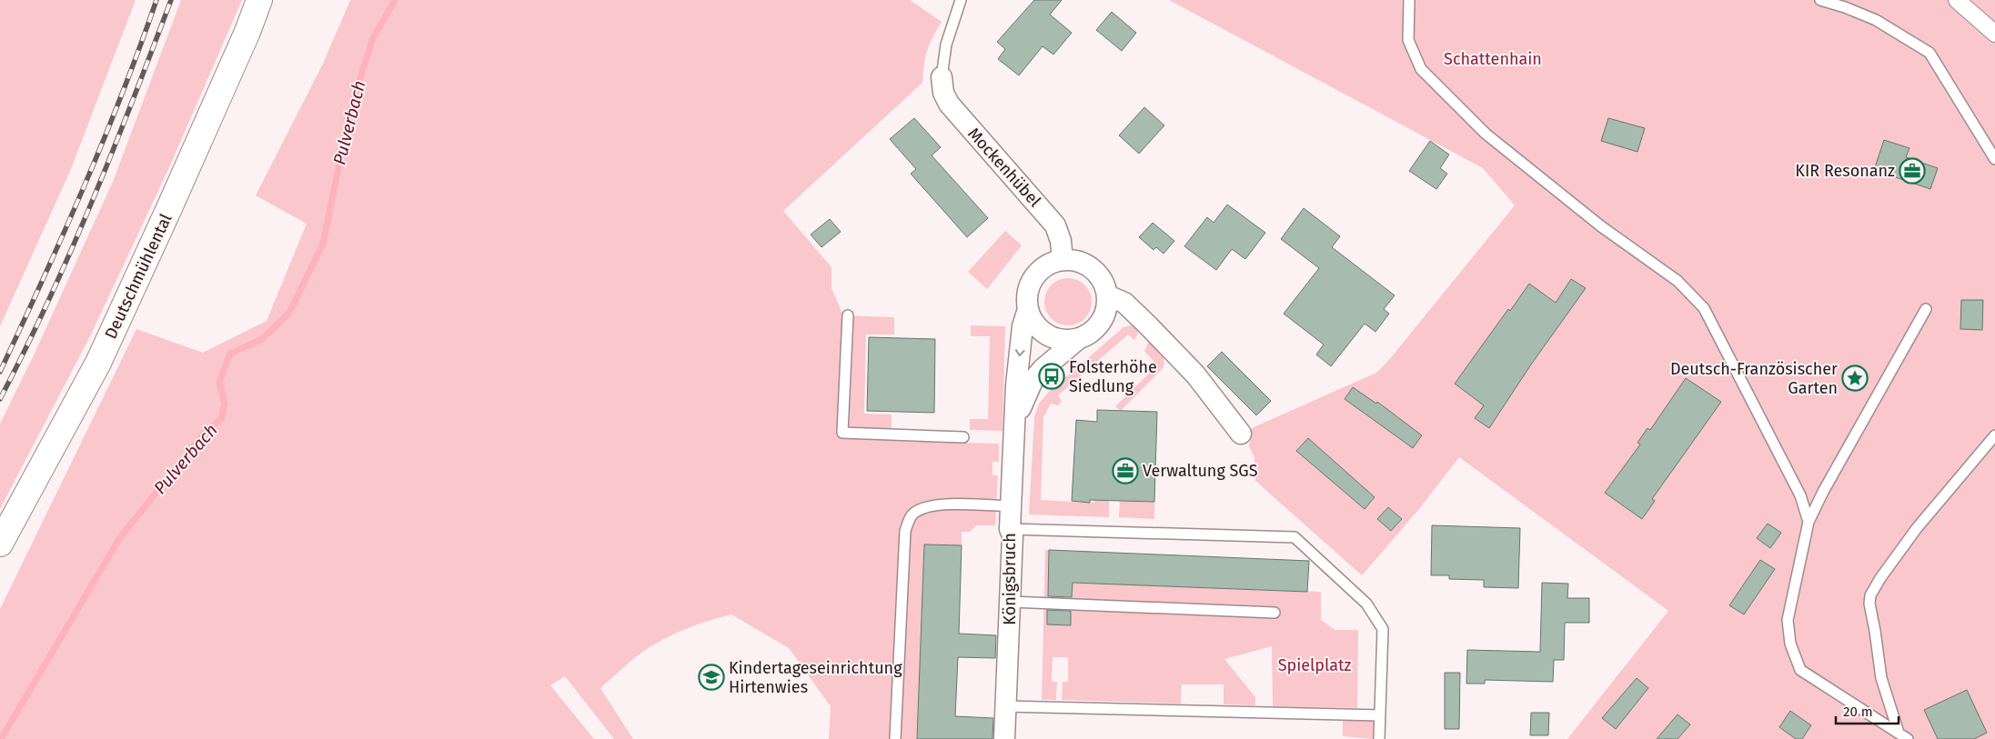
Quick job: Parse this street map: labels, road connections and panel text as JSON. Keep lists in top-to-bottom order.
{
  "streets": {
    "main road": ["Deutschmühlental"],
    "street": ["Mockenhübel", "Königsbruch"]
  },
  "crossings": [
    ["Mockenhübel", "Königsbruch"]
  ],
  "water": ["Pulverbach"],
  "parks": ["Schattenhain", "Spielplatz"],
  "places": {
    "office": ["KIR Resonanz", "Verwaltung SGS"],
    "bus stop": ["Folsterhöhe Siedlung"],
    "place": ["Deutsch-Französischer Garten"],
    "school or university": ["Kindertageseinrichtung Hirtenwies"]
  },
  "scale_bar": "20 m"
}
